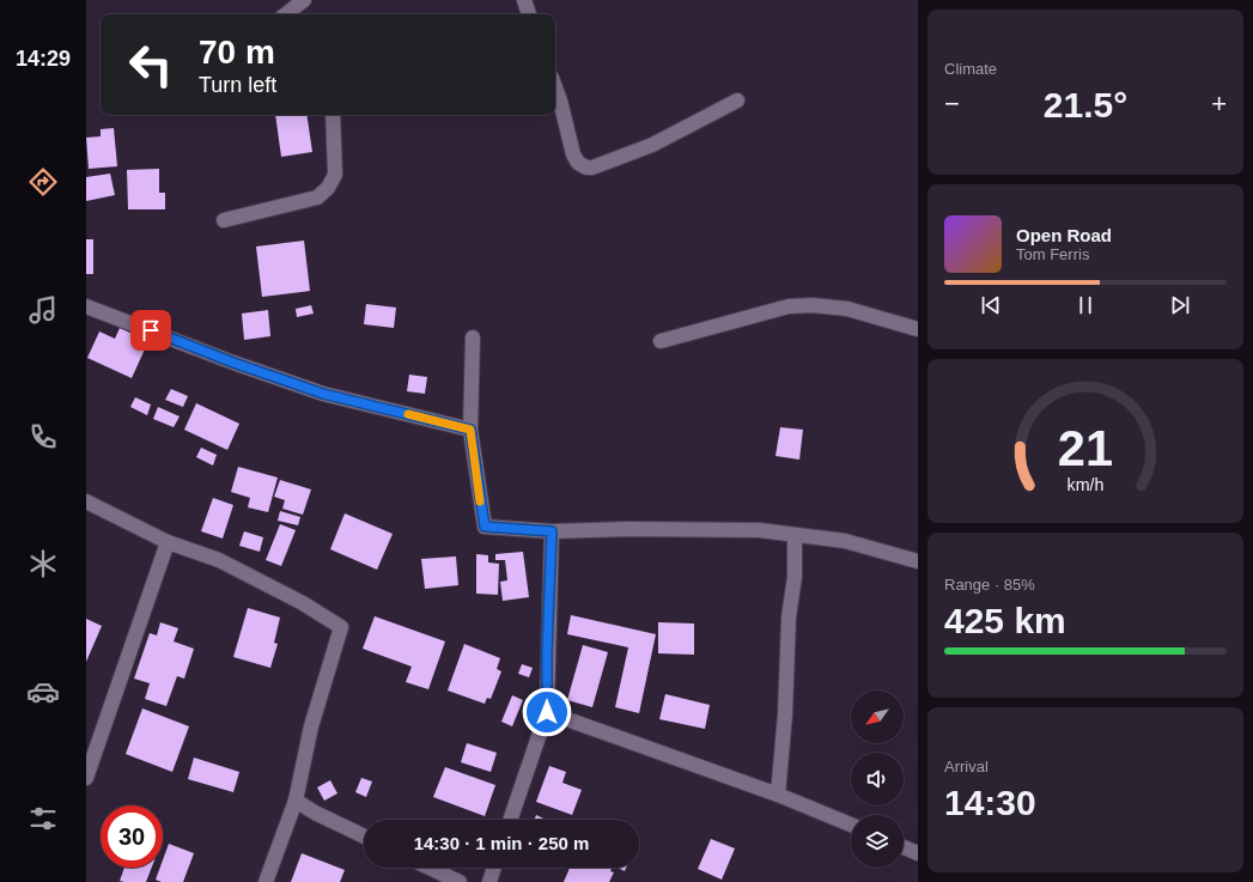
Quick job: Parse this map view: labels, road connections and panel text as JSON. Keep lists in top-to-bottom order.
{
  "north": "bottom left",
  "page": {
    "tabs": "14:29",
    "tile": [
      "Climate",
      ["Range · 85%", "425 km"],
      ["Arrival", "14:30"]
    ],
    "turn": ["70 m", "Turn left"],
    "heat": ["−", "21.5°", "+"],
    "song": ["Open Road", "Tom Ferris"],
    "limit": "30",
    "trip": "14:30 · 1 min · 250 m",
    "gauge": ["21", "km/h"]
  }
}
